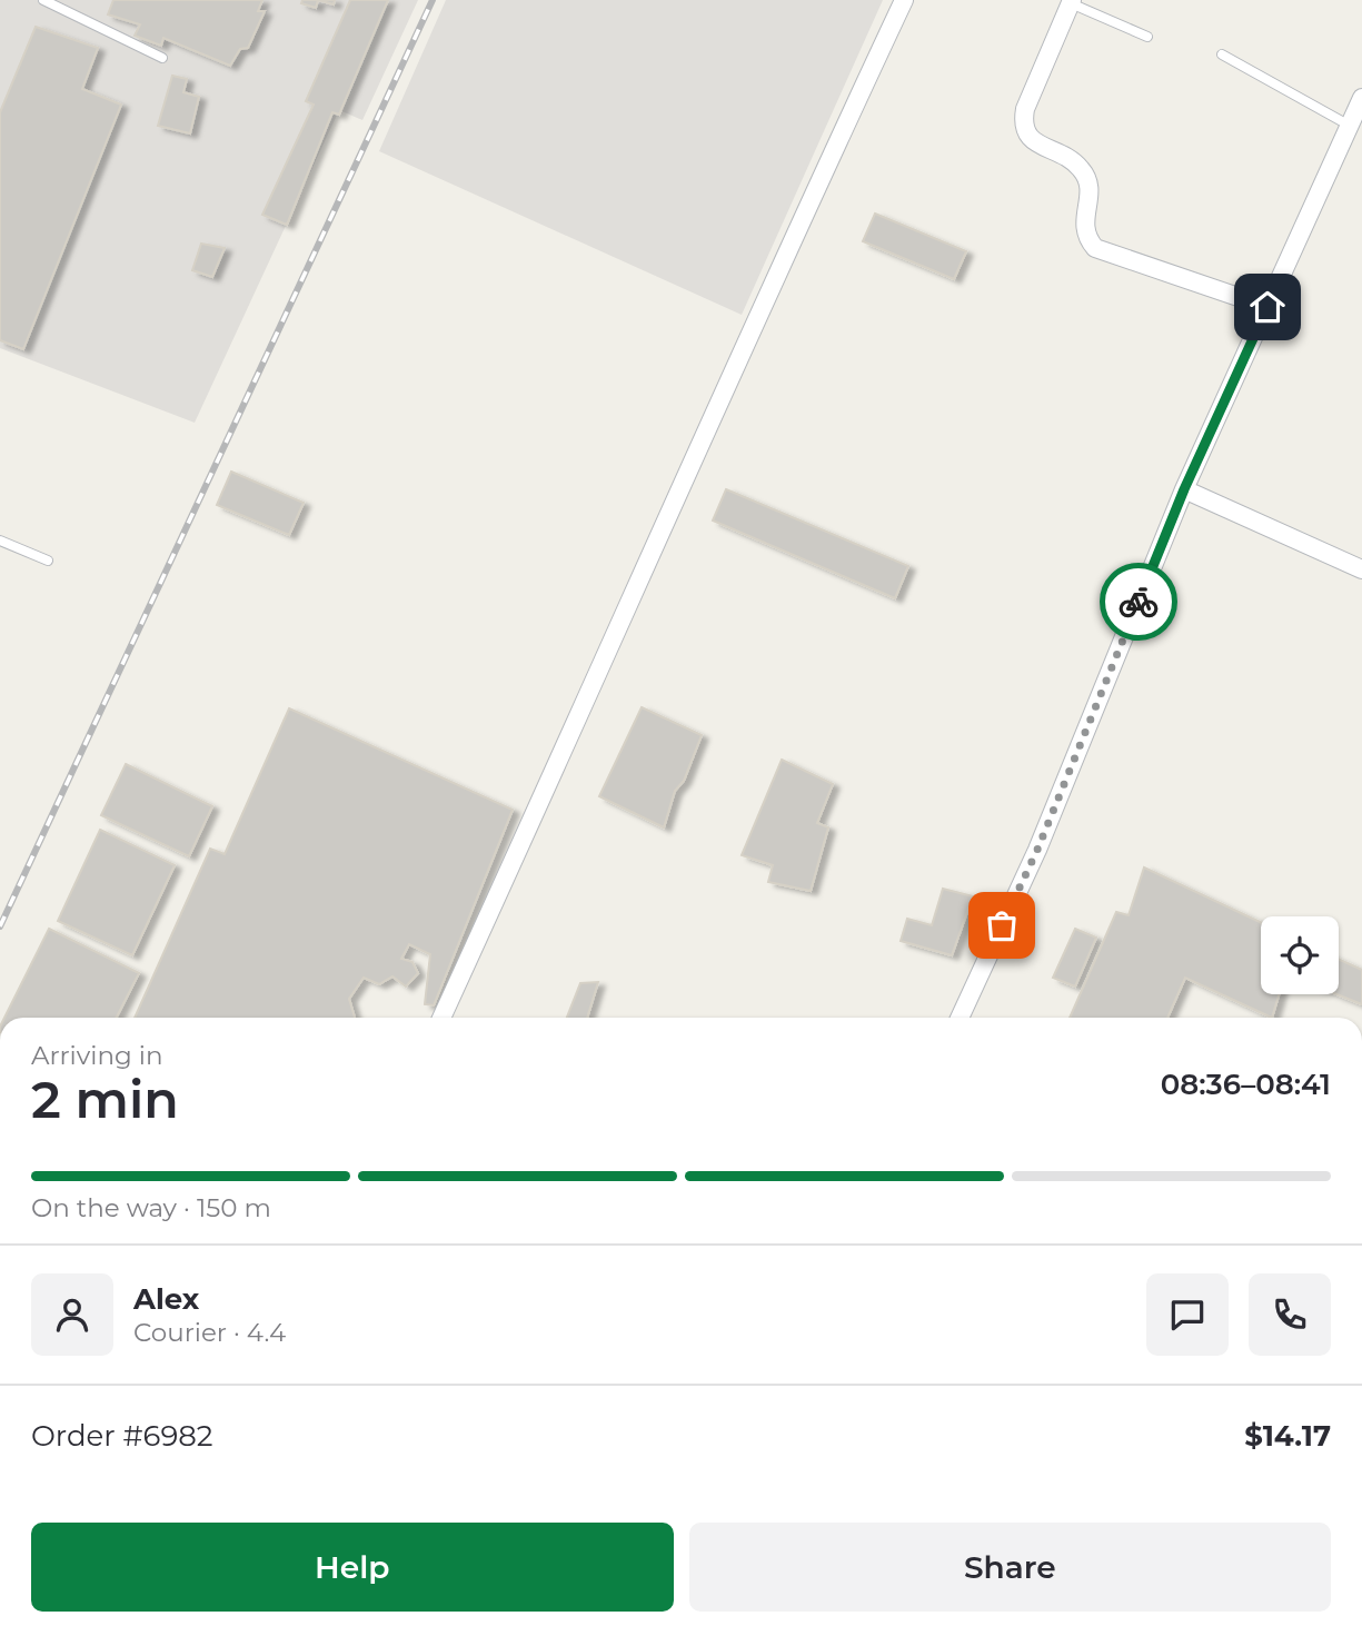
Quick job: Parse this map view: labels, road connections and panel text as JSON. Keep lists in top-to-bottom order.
{
  "page": {
    "heading": ["2 min", "Arriving in", "08:36–08:41"],
    "panel": [
      "Alex",
      "Courier · 4.4",
      "Order #6982",
      "$14.17"
    ],
    "bar": "On the way · 150 m",
    "buttons": ["Help", "Share"]
  }
}
